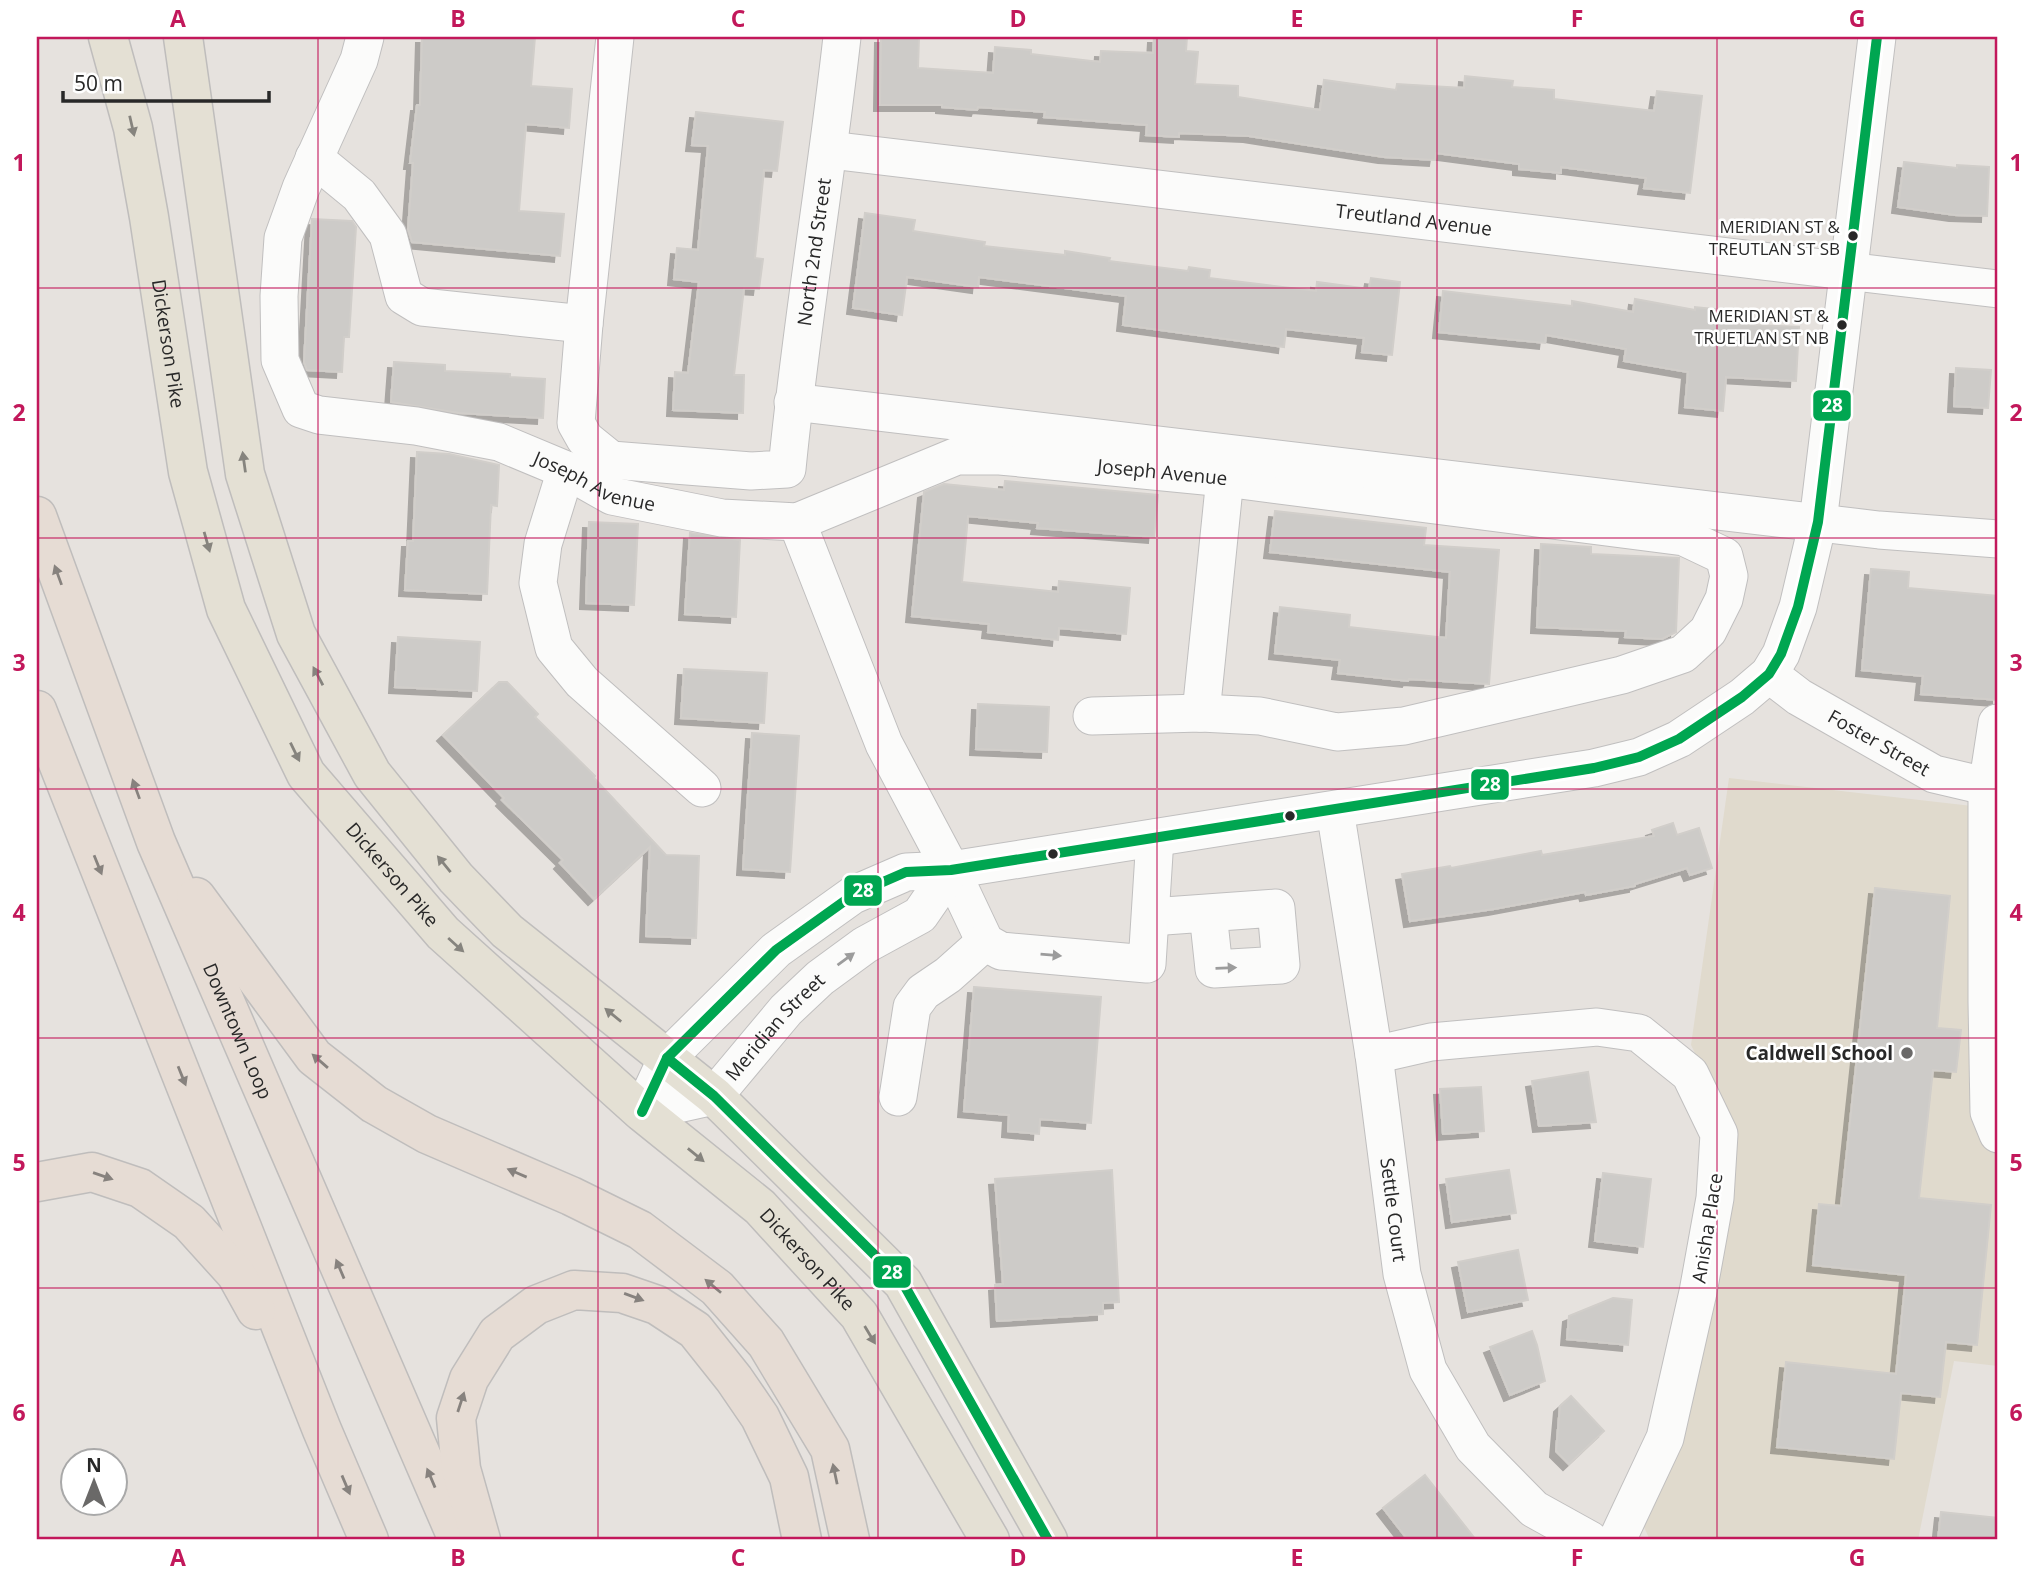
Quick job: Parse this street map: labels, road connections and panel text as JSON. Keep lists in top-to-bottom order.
{
  "streets": {
    "highway": ["Downtown Loop"],
    "main road": ["Dickerson Pike"],
    "street": [
      "Treutland Avenue",
      "North 2nd Street",
      "Joseph Avenue",
      "Foster Street",
      "Meridian Street",
      "Settle Court",
      "Anisha Place"
    ]
  },
  "crossings": [
    ["Treutland Avenue", "North 2nd Street"],
    ["North 2nd Street", "Joseph Avenue"],
    ["Dickerson Pike", "Meridian Street"],
    ["Settle Court", "Anisha Place"]
  ],
  "places": ["MERIDIAN ST & TREUTLAN ST SB", "MERIDIAN ST & TRUETLAN ST NB", "Caldwell School"],
  "lines": ["transit line 28"],
  "scale_bar": "50 m",
  "north": "top",
  "grid": {
    "columns": [
      "A",
      "B",
      "C",
      "D",
      "E",
      "F",
      "G"
    ],
    "rows": [
      "1",
      "2",
      "3",
      "4",
      "5",
      "6"
    ]
  }
}
